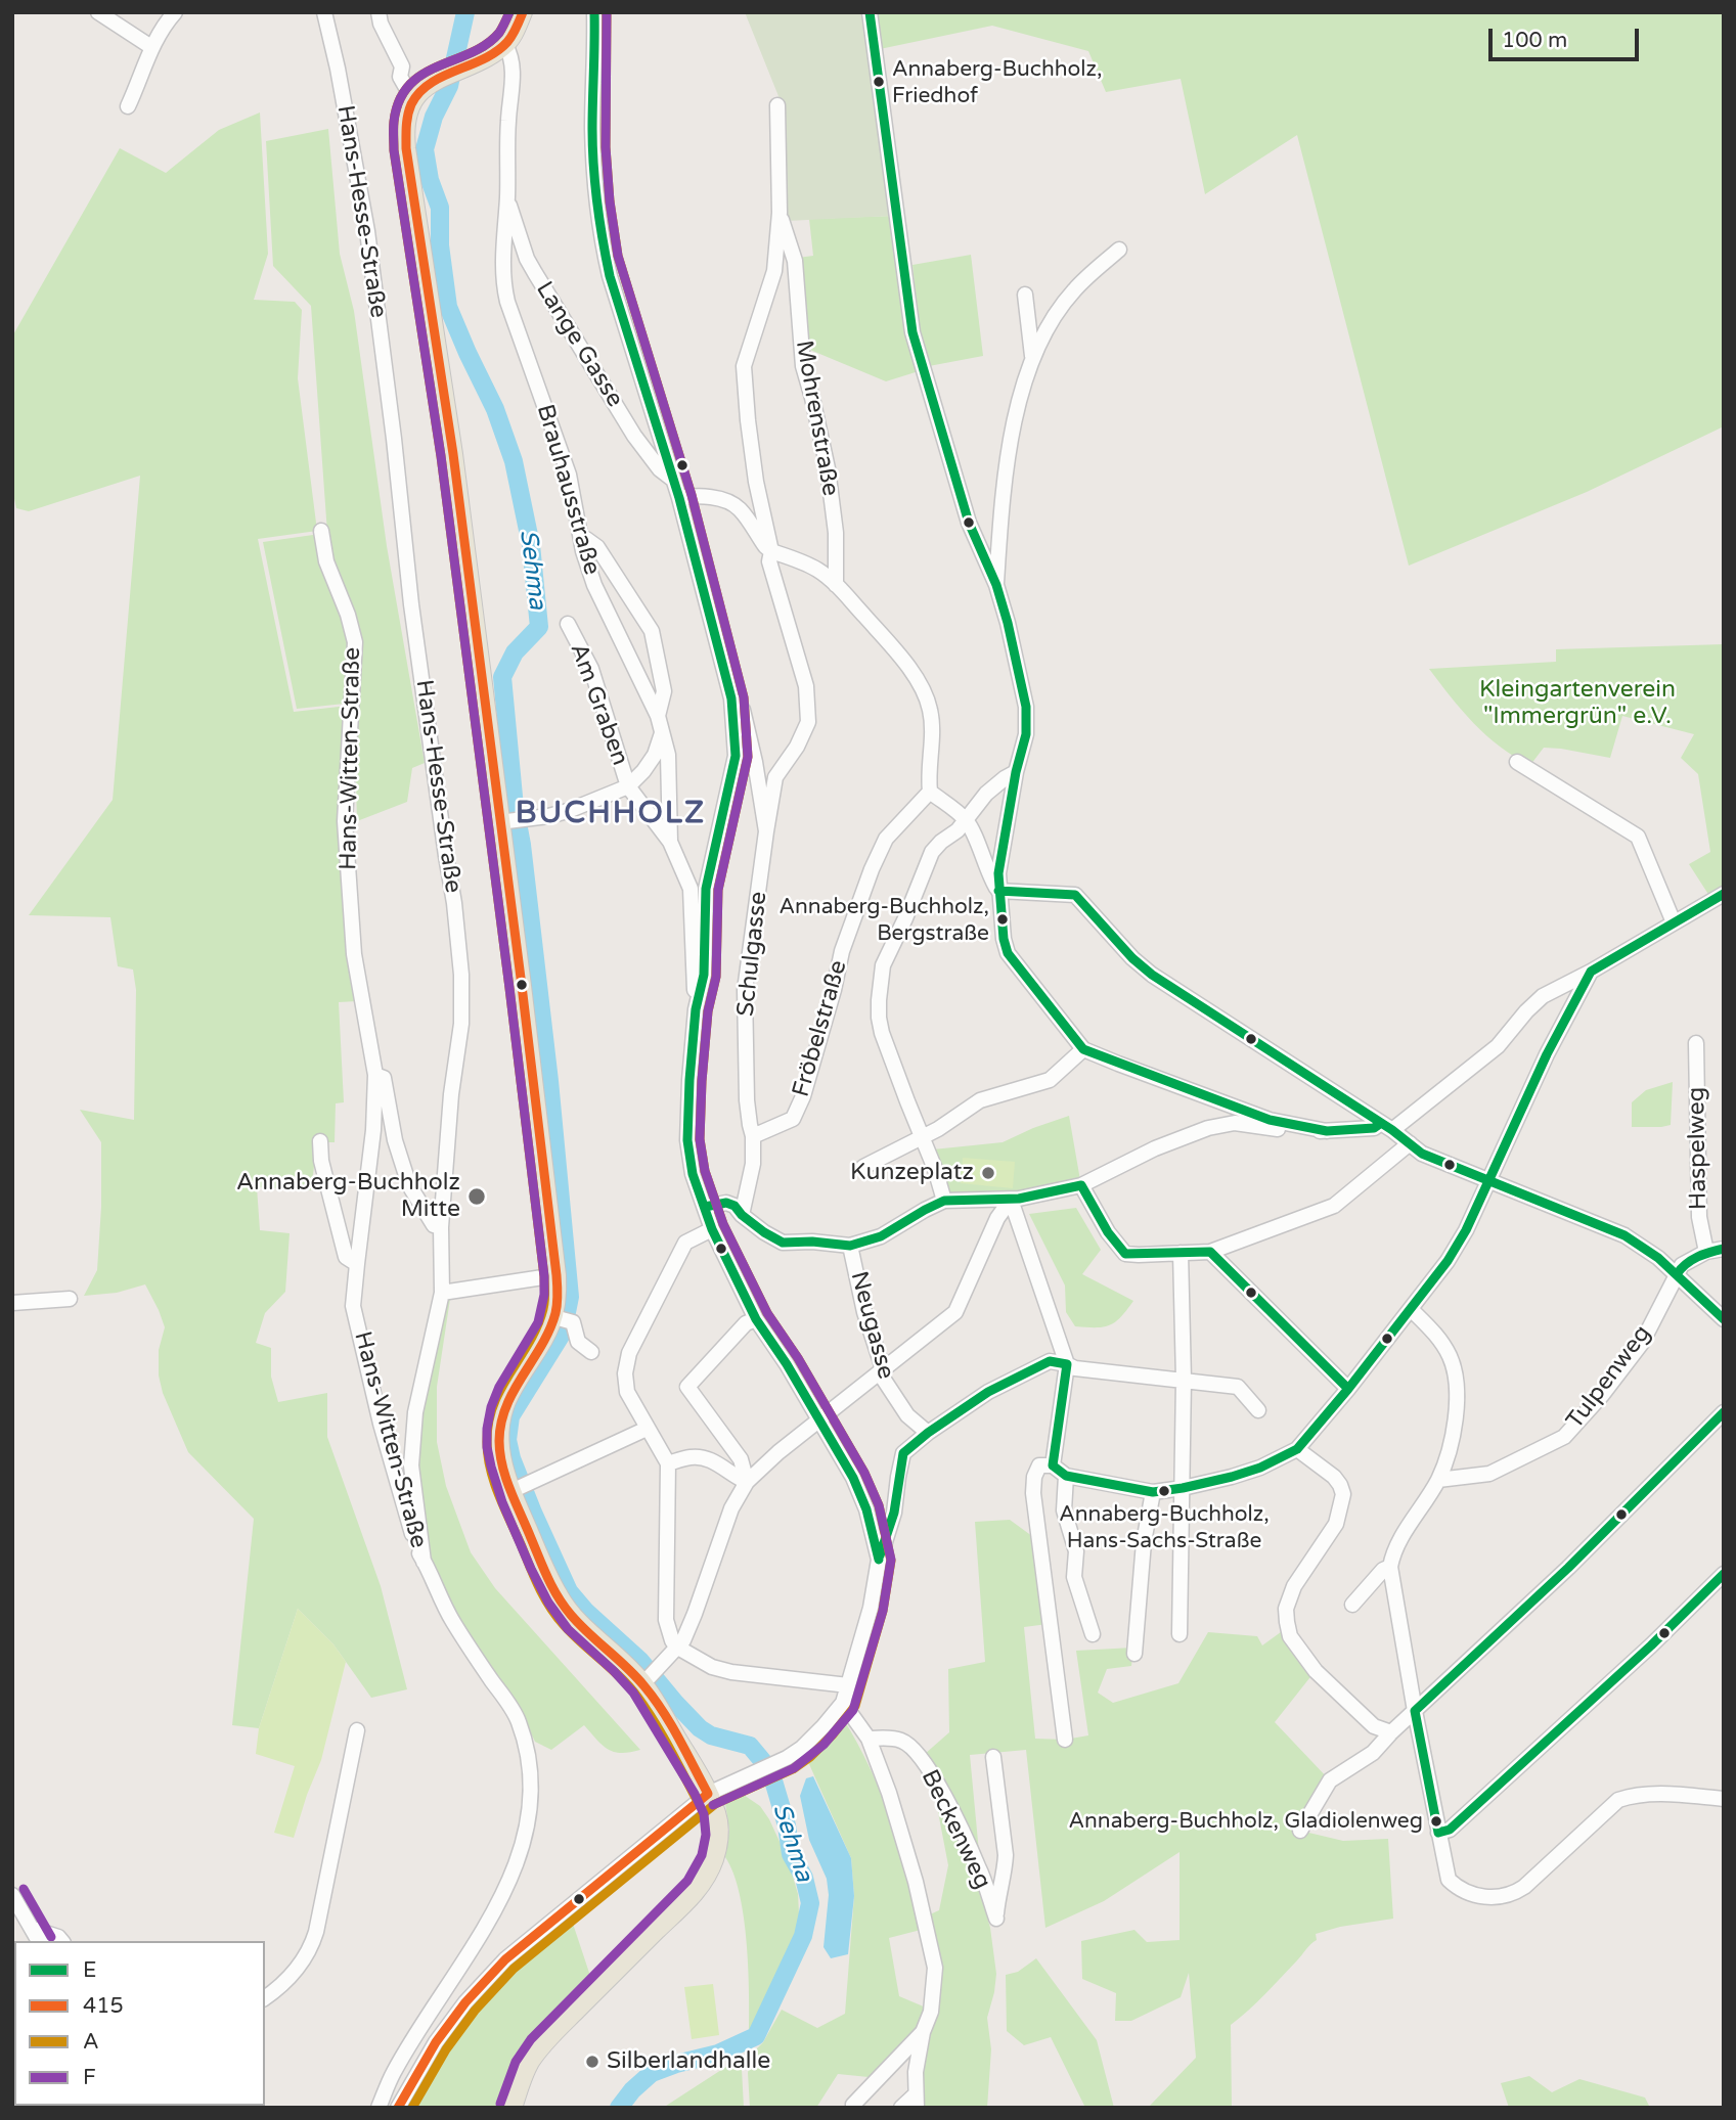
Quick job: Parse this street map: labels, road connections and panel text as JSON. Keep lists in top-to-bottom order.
{
  "streets": {
    "street": [
      "Hans-Hesse-Straße",
      "Lange Gasse",
      "Mohrenstraße",
      "Brauhausstraße",
      "Am Graben",
      "Hans-Witten-Straße",
      "Schulgasse",
      "Fröbelstraße",
      "Haspelweg",
      "Neugasse",
      "Tulpenweg",
      "Beckenweg"
    ]
  },
  "crossings": [
    ["Hans-Hesse-Straße", "Hans-Witten-Straße"],
    ["Lange Gasse", "Brauhausstraße"],
    ["Brauhausstraße", "Am Graben"],
    ["Schulgasse", "Fröbelstraße"]
  ],
  "districts": ["BUCHHOLZ"],
  "water": ["Sehma"],
  "parks": ["Kleingartenverein \"Immergrün\" e.V."],
  "places": [
    "Annaberg-Buchholz, Friedhof",
    "Annaberg-Buchholz, Bergstraße",
    "Kunzeplatz",
    "Annaberg-Buchholz Mitte",
    "Annaberg-Buchholz, Hans-Sachs-Straße",
    "Annaberg-Buchholz, Gladiolenweg",
    "Silberlandhalle"
  ],
  "lines": [
    "transit line E",
    "transit line 415",
    "transit line A",
    "transit line F"
  ],
  "legend": [
    "E",
    "415",
    "A",
    "F"
  ],
  "scale_bar": "100 m"
}
